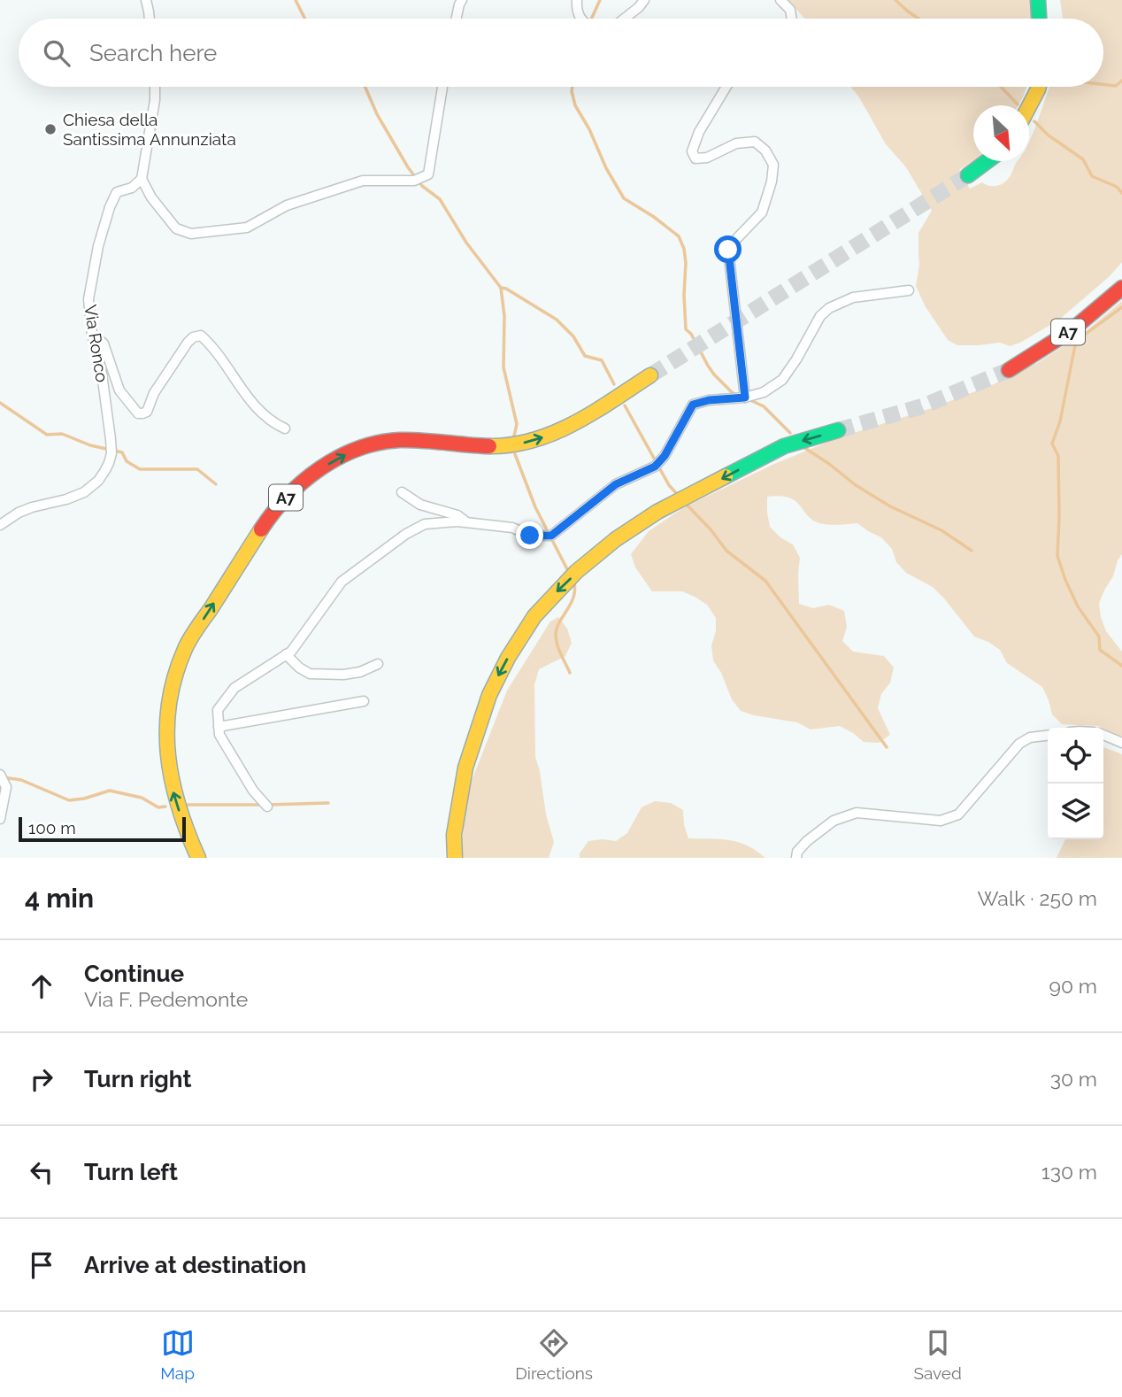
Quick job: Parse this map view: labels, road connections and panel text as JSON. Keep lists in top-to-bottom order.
{
  "streets": {
    "highway": ["A7"],
    "street": ["Via Ronco"]
  },
  "places": ["Chiesa della Santissima Annunziata"],
  "scale_bar": "100 m",
  "north": "bottom right",
  "page": {
    "search": "Search here",
    "scale": "100 m",
    "heading": ["4 min", "Walk · 250 m"],
    "list": [
      ["Continue", "Via F. Pedemonte", "90 m"],
      ["Turn right", "30 m"],
      ["Turn left", "130 m"],
      "Arrive at destination"
    ],
    "nav": ["Map", "Directions", "Saved"]
  }
}
